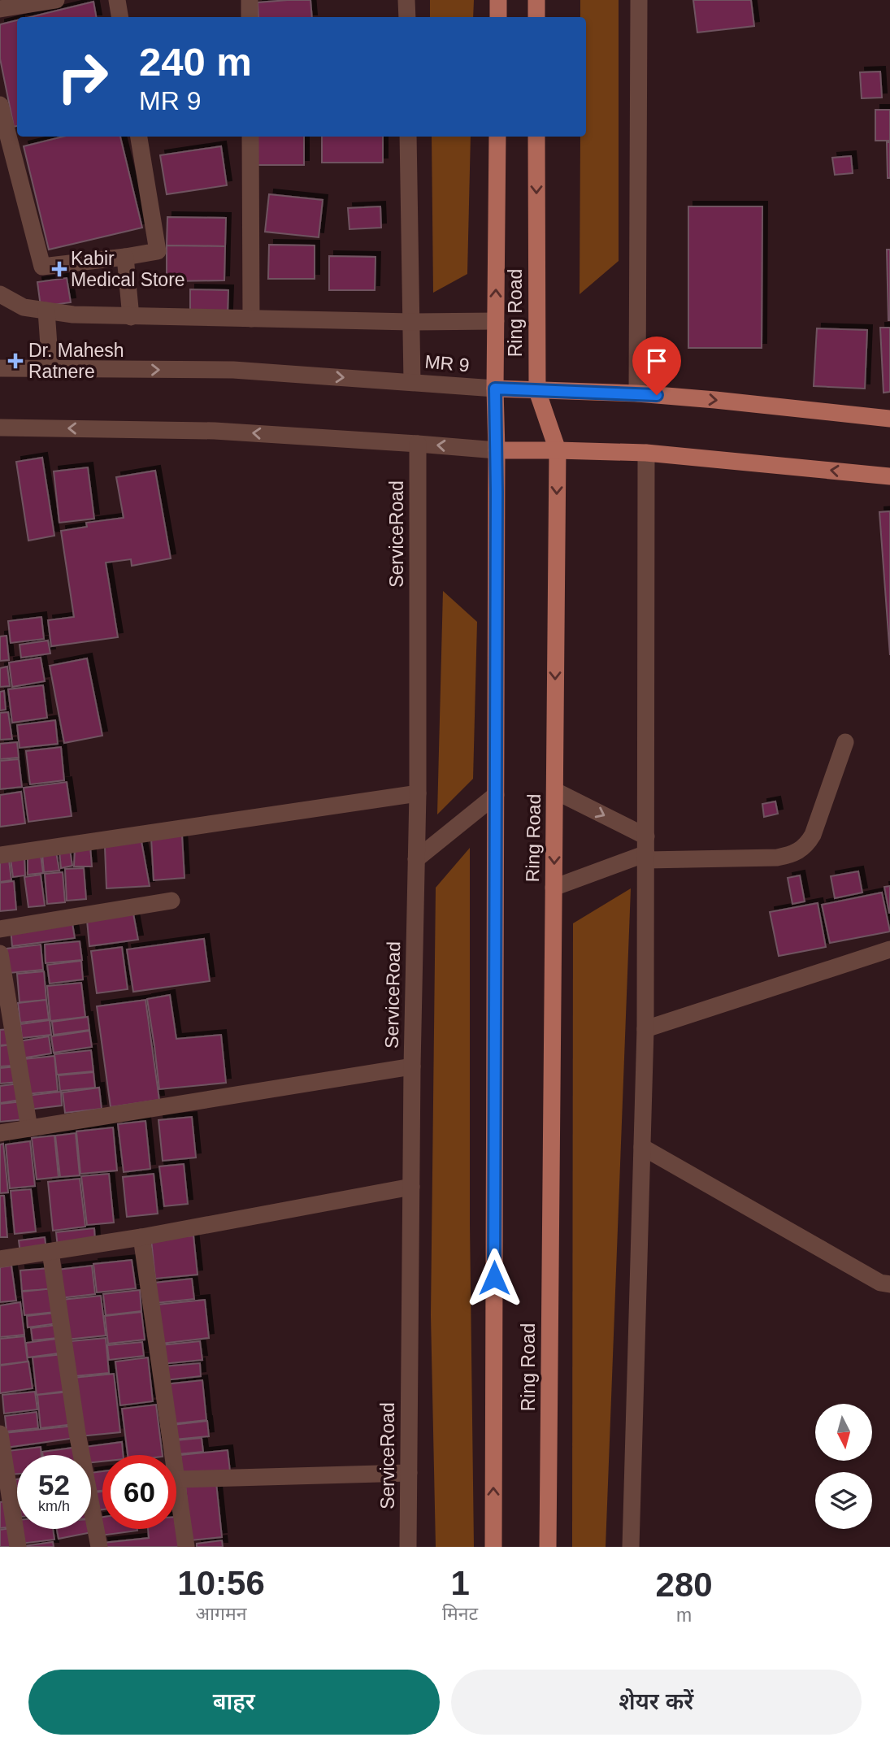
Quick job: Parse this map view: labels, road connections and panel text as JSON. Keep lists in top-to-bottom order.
{
  "streets": {
    "main road": ["Ring Road", "MR 9"],
    "street": ["ServiceRoad"]
  },
  "crossings": [
    ["Ring Road", "MR 9"]
  ],
  "places": {
    "health": ["Kabir Medical Store", "Dr. Mahesh Ratnere"]
  },
  "north": "bottom",
  "page": {
    "turn": ["240 m", "MR 9"],
    "speed": "52 km/h",
    "limit": "60",
    "eta": [
      "10:56",
      "आगमन",
      "1",
      "मिनट",
      "280",
      "m"
    ],
    "buttons": ["बाहर", "शेयर करें"]
  }
}
